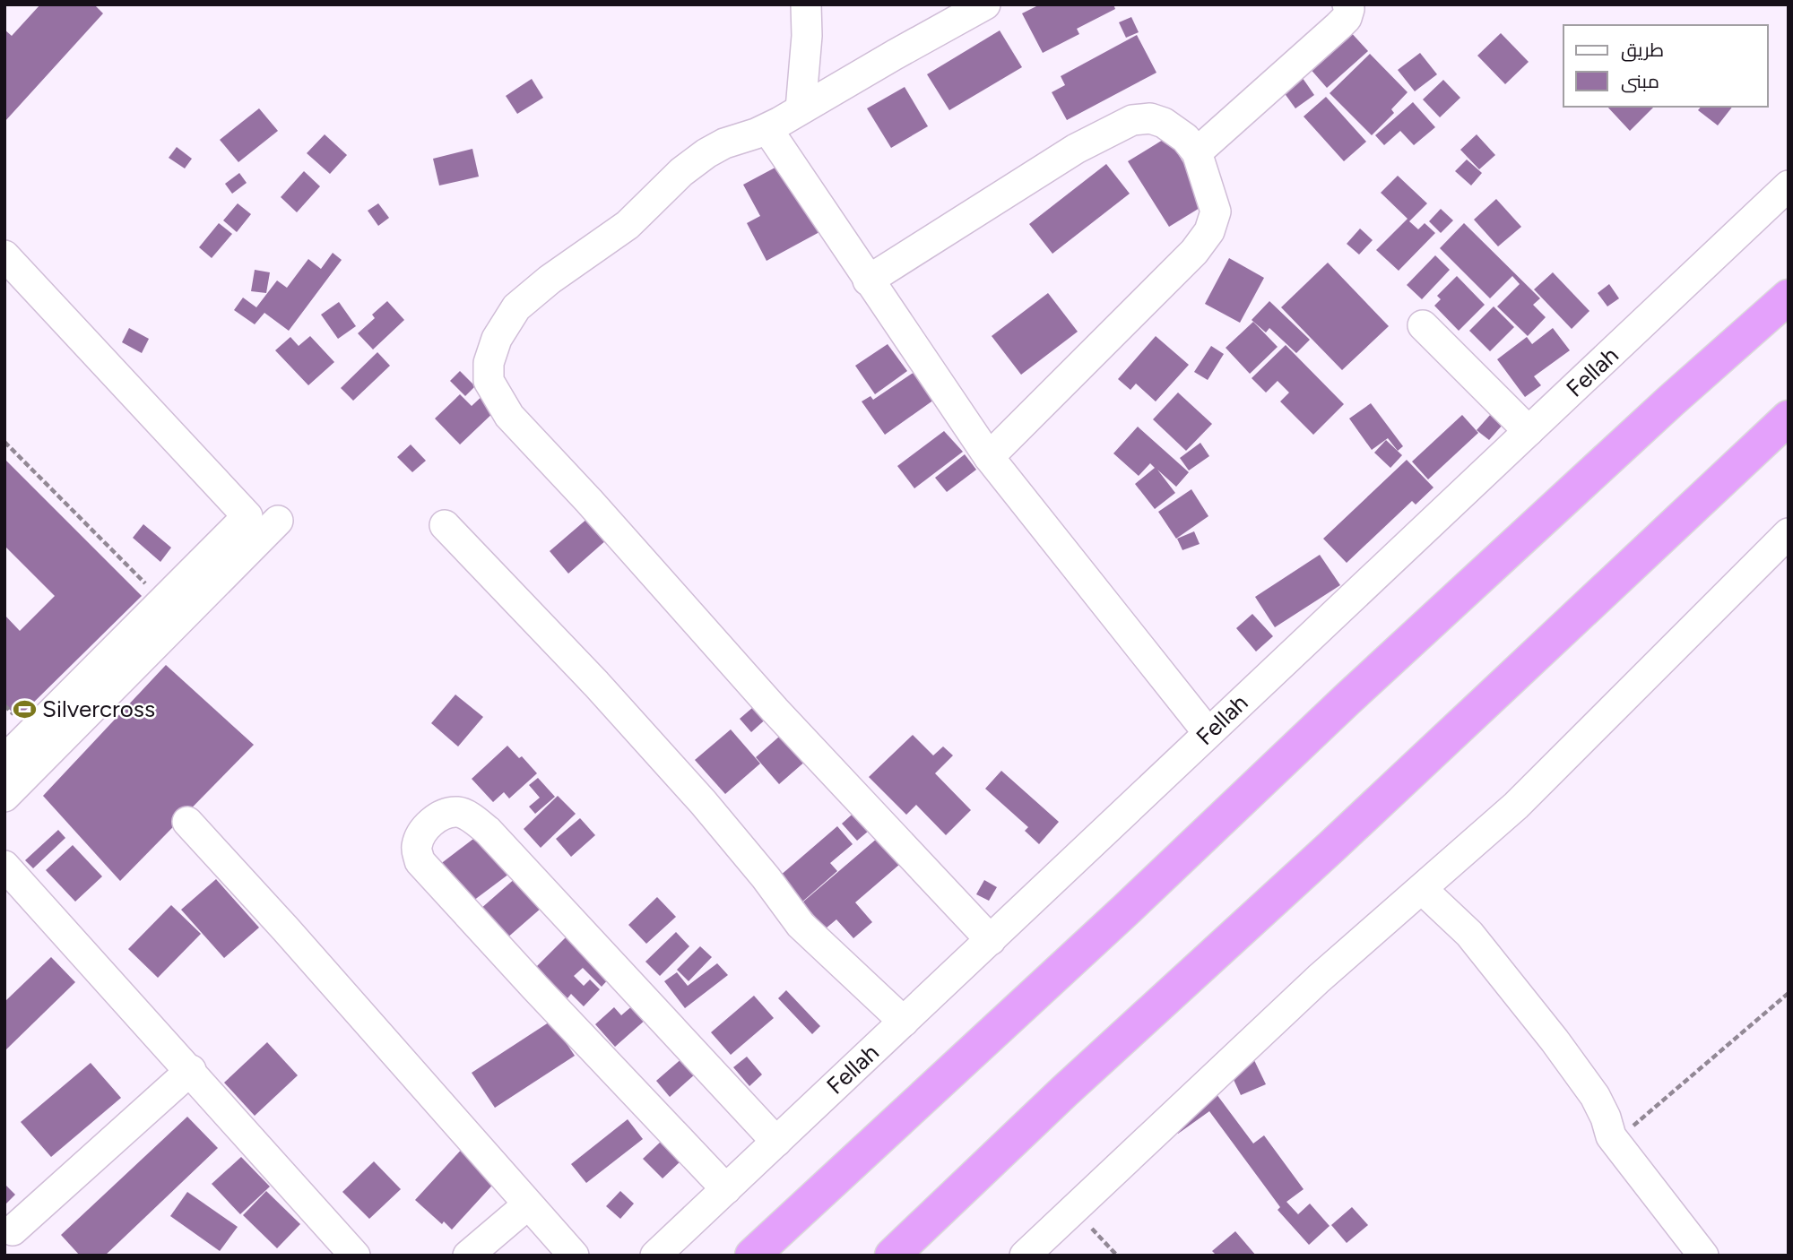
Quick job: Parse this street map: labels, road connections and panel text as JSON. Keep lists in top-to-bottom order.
{
  "streets": {
    "street": ["Fellah"]
  },
  "places": {
    "sports": ["Silvercross"]
  },
  "legend": ["طريق", "مبنى"]
}
